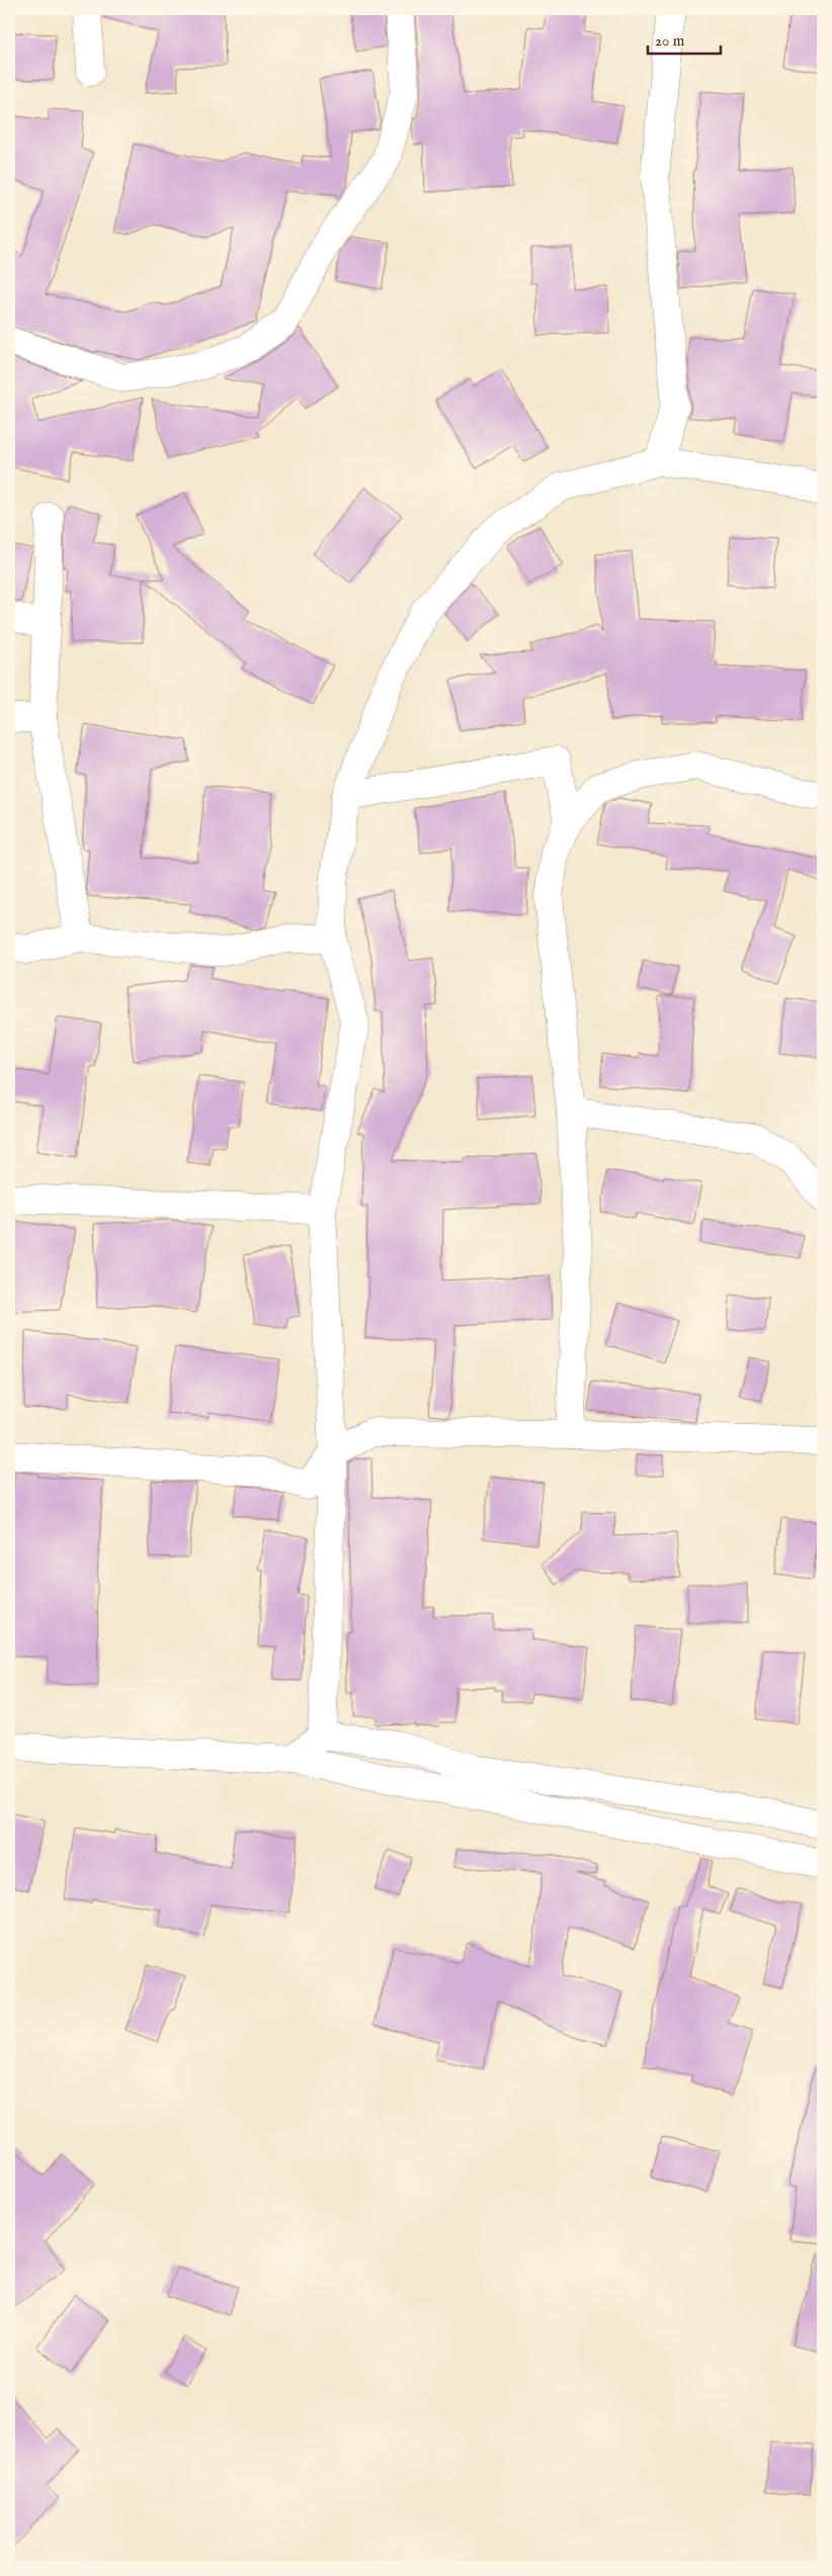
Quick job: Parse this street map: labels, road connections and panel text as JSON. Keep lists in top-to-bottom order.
{
  "scale_bar": "20 m"
}
